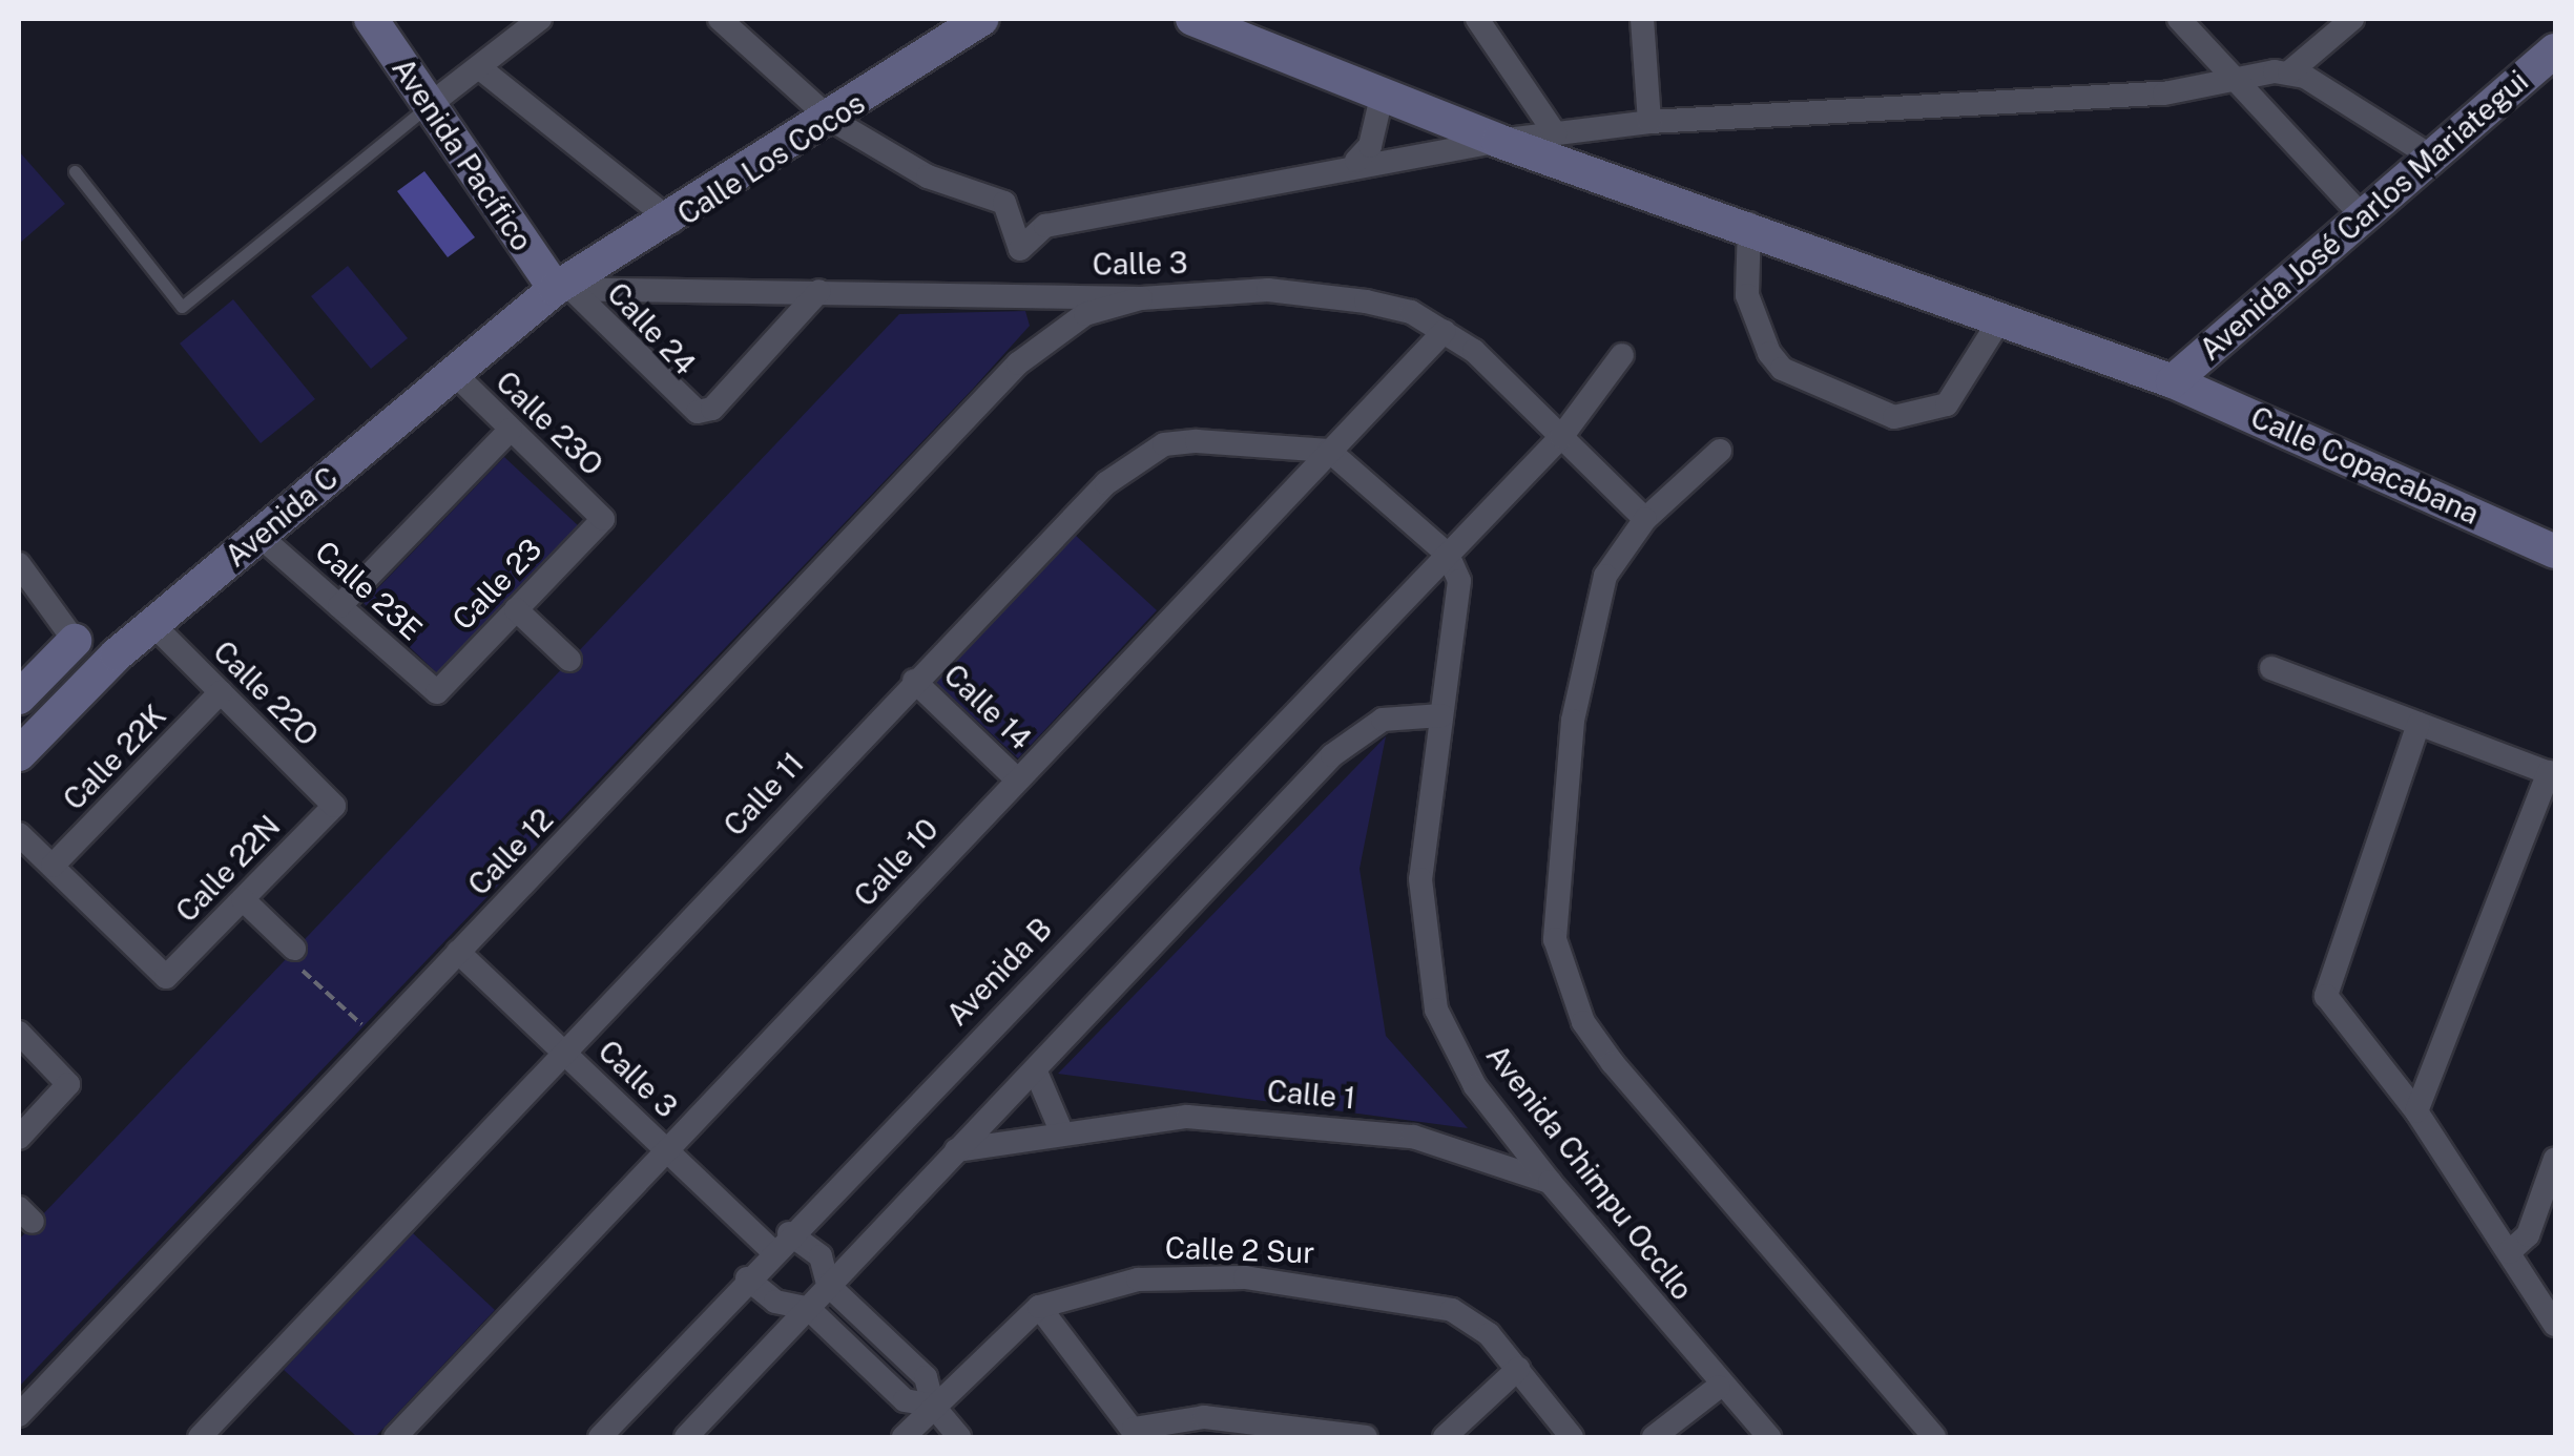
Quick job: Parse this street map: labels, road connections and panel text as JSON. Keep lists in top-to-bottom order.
{
  "streets": {
    "street": [
      "Avenida Pacífico",
      "Calle Los Cocos",
      "Avenida José Carlos Mariategui",
      "Calle 3",
      "Calle 24",
      "Calle 23O",
      "Calle Copacabana",
      "Avenida C",
      "Calle 23",
      "Calle 23E",
      "Calle 22O",
      "Calle 14",
      "Calle 22K",
      "Calle 11",
      "Calle 12",
      "Calle 10",
      "Calle 22N",
      "Avenida B",
      "Calle 1",
      "Avenida Chimpu Occllo",
      "Calle 2 Sur"
    ]
  },
  "crossings": [
    ["Avenida Pacífico", "Calle Los Cocos"],
    ["Avenida Pacífico", "Calle 3"],
    ["Avenida Pacífico", "Calle 24"],
    ["Avenida Pacífico", "Avenida C"],
    ["Calle Los Cocos", "Calle 3"],
    ["Calle Los Cocos", "Calle 24"],
    ["Calle Los Cocos", "Avenida C"],
    ["Avenida José Carlos Mariategui", "Calle Copacabana"],
    ["Calle 3", "Calle 24"],
    ["Calle 3", "Avenida C"],
    ["Calle 3", "Calle 11"],
    ["Calle 3", "Calle 12"],
    ["Calle 3", "Calle 10"],
    ["Calle 3", "Avenida B"],
    ["Calle 3", "Calle 2 Sur"],
    ["Calle 24", "Avenida C"],
    ["Calle 23O", "Avenida C"],
    ["Calle 23O", "Calle 23"],
    ["Avenida C", "Calle 23E"],
    ["Avenida C", "Calle 22O"],
    ["Calle 23", "Calle 23E"],
    ["Calle 22O", "Calle 22K"],
    ["Calle 22O", "Calle 22N"],
    ["Calle 14", "Calle 11"],
    ["Calle 14", "Calle 10"],
    ["Calle 22K", "Calle 22N"],
    ["Calle 11", "Calle 10"],
    ["Avenida B", "Avenida Chimpu Occllo"],
    ["Calle 1", "Avenida Chimpu Occllo"]
  ]
}
